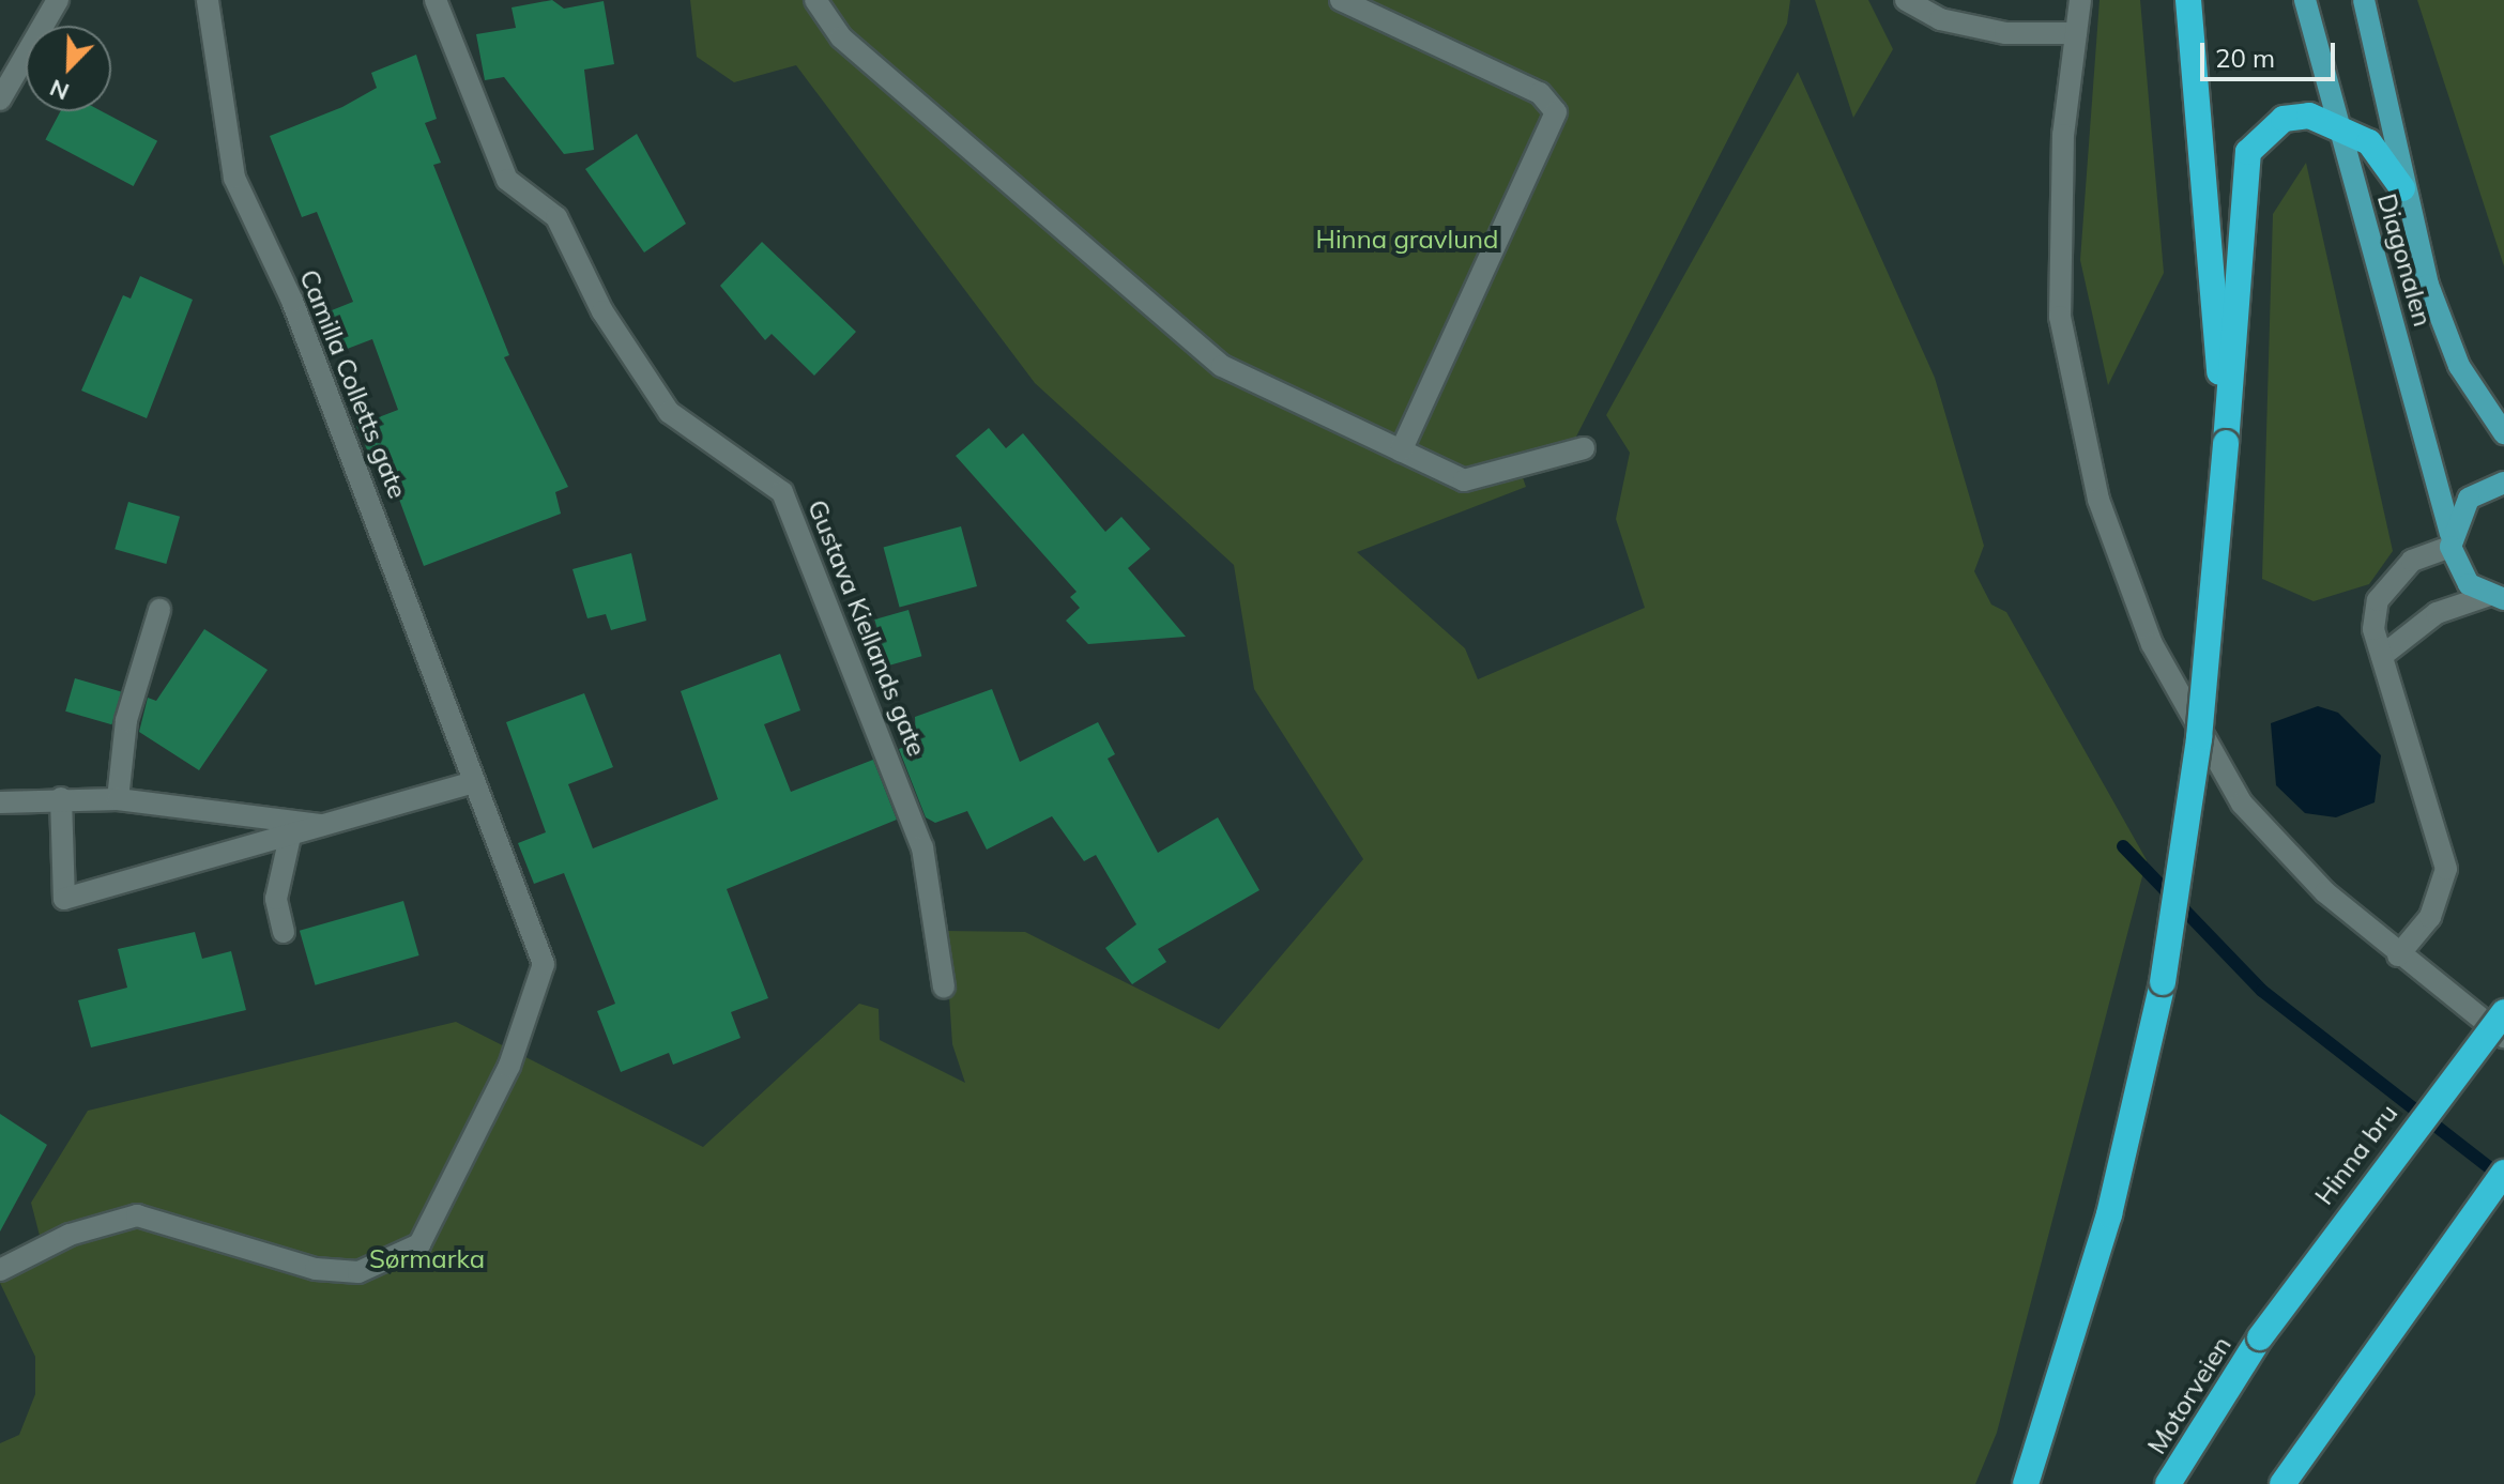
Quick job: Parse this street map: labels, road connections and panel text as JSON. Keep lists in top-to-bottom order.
{
  "streets": {
    "highway": ["Hinna bru", "Motorveien"],
    "main road": ["Diagonalen"],
    "street": ["Camilla Colletts gate", "Gustava Kiellands gate"]
  },
  "crossings": [
    ["Hinna bru", "Motorveien"]
  ],
  "parks": ["Hinna gravlund", "Sørmarka"],
  "scale_bar": "20 m",
  "north": "bottom left"
}
